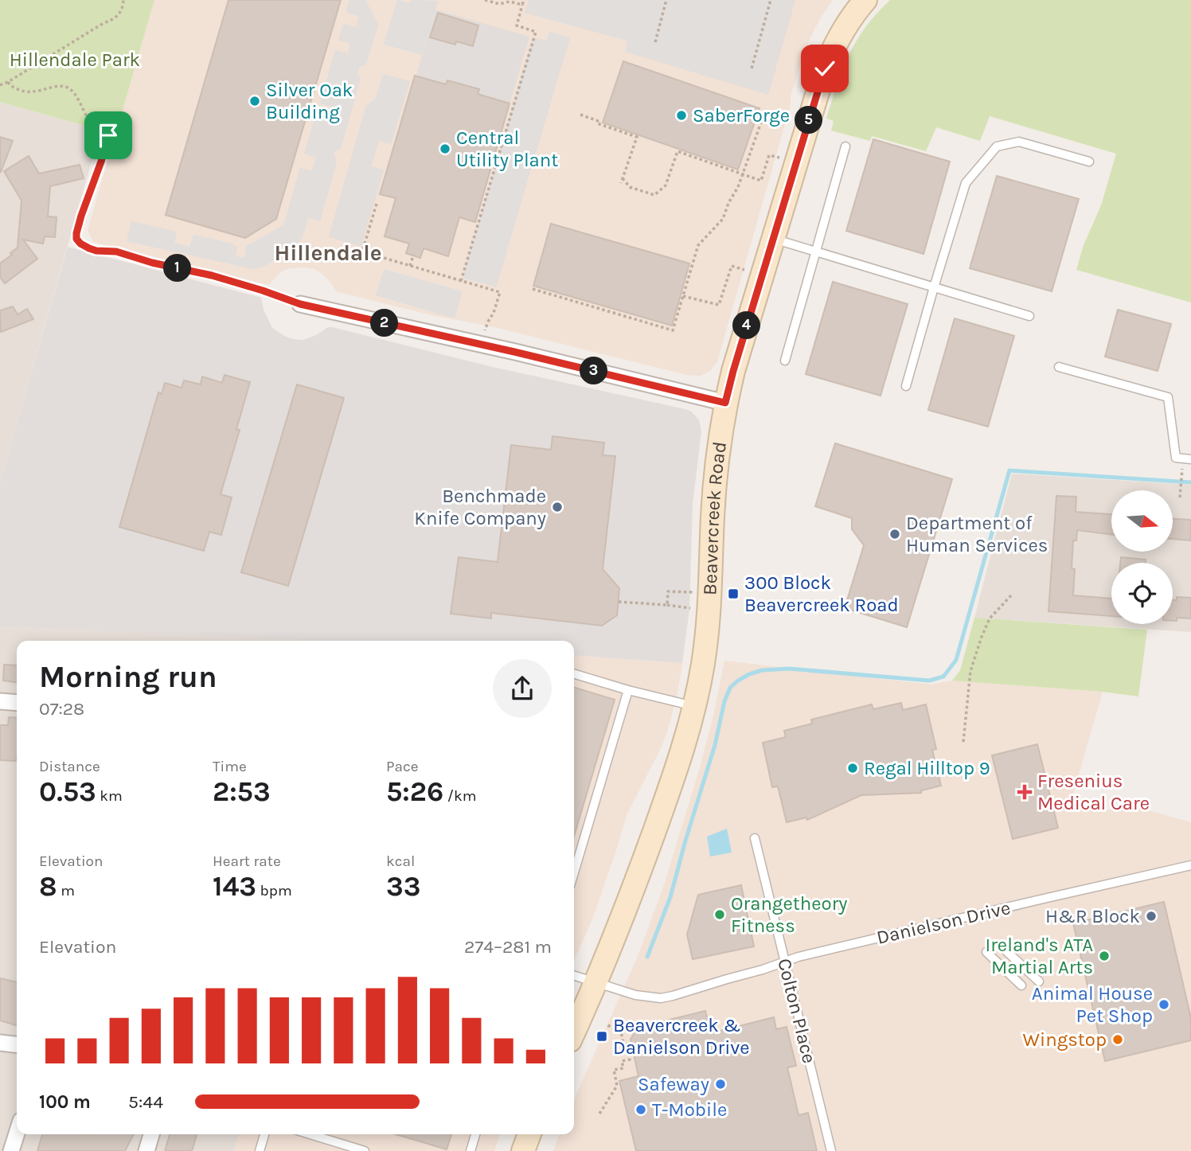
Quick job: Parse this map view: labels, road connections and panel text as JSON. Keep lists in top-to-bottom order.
{
  "streets": {
    "main road": ["Beavercreek Road"],
    "lane": ["Danielson Drive", "Colton Place"]
  },
  "crossings": [
    ["Beavercreek Road", "Danielson Drive"],
    ["Danielson Drive", "Colton Place"]
  ],
  "districts": ["Hillendale"],
  "parks": ["Hillendale Park"],
  "places": {
    "other": [
      "Silver Oak Building",
      "SaberForge",
      "Central Utility Plant",
      "Benchmade Knife Company",
      "Department of Human Services",
      "Regal Hilltop 9",
      "Orangetheory Fitness",
      "H&R Block",
      "Ireland's ATA Martial Arts",
      "Animal House Pet Shop",
      "Wingstop",
      "Safeway",
      "T-Mobile"
    ],
    "transit": ["300 Block Beavercreek Road", "Beavercreek & Danielson Drive"],
    "health": ["Fresenius Medical Care"]
  },
  "north": "right",
  "page": {
    "pins": [
      "5",
      "1",
      "2",
      "4",
      "3"
    ],
    "heading": ["Morning run", "07:28"],
    "stats": [
      ["Distance", "0.53 km"],
      ["Time", "2:53"],
      ["Pace", "5:26 /km"],
      ["Elevation", "8 m"],
      ["Heart rate", "143 bpm"],
      ["kcal", "33"]
    ],
    "chart": ["Elevation", "274–281 m"],
    "list": [
      {
        "name": "100 m",
        "note": "5:44"
      }
    ]
  }
}
